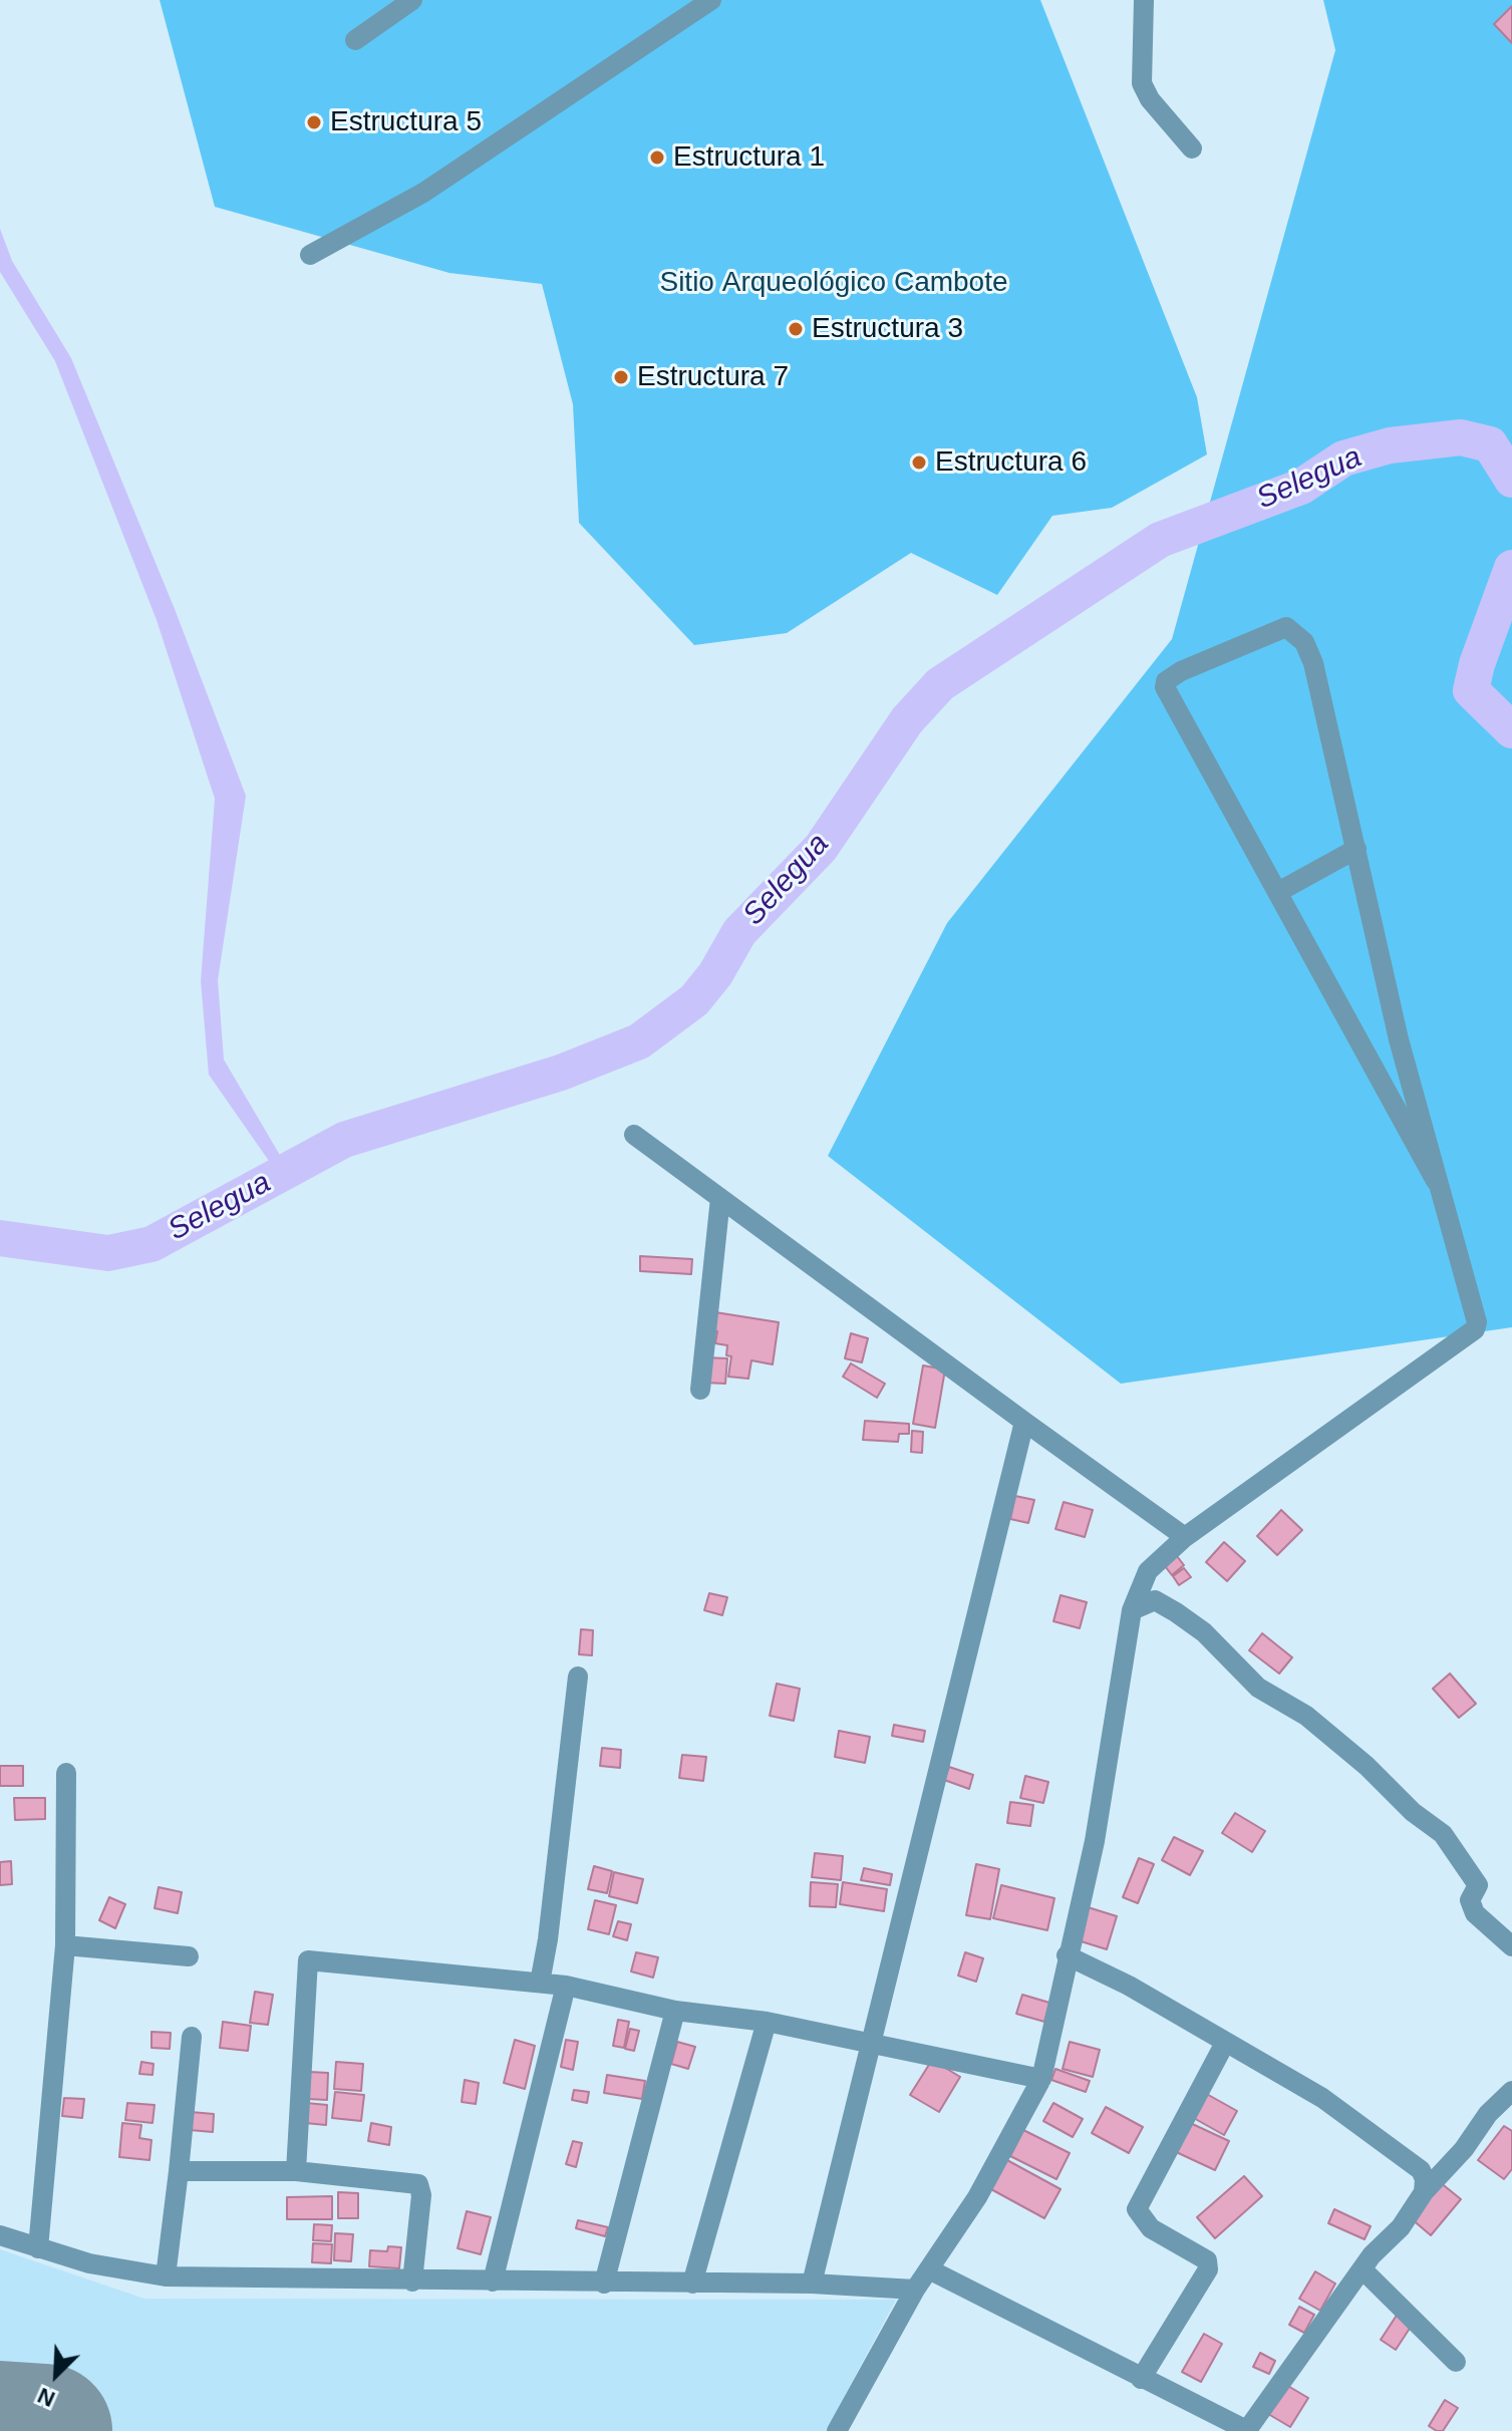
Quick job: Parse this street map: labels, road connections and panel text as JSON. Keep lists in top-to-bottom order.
{
  "water": ["Selegua"],
  "parks": ["Sitio Arqueológico Cambote"],
  "places": [
    "Estructura 5",
    "Estructura 1",
    "Estructura 3",
    "Estructura 7",
    "Estructura 6"
  ],
  "north": "bottom left"
}
